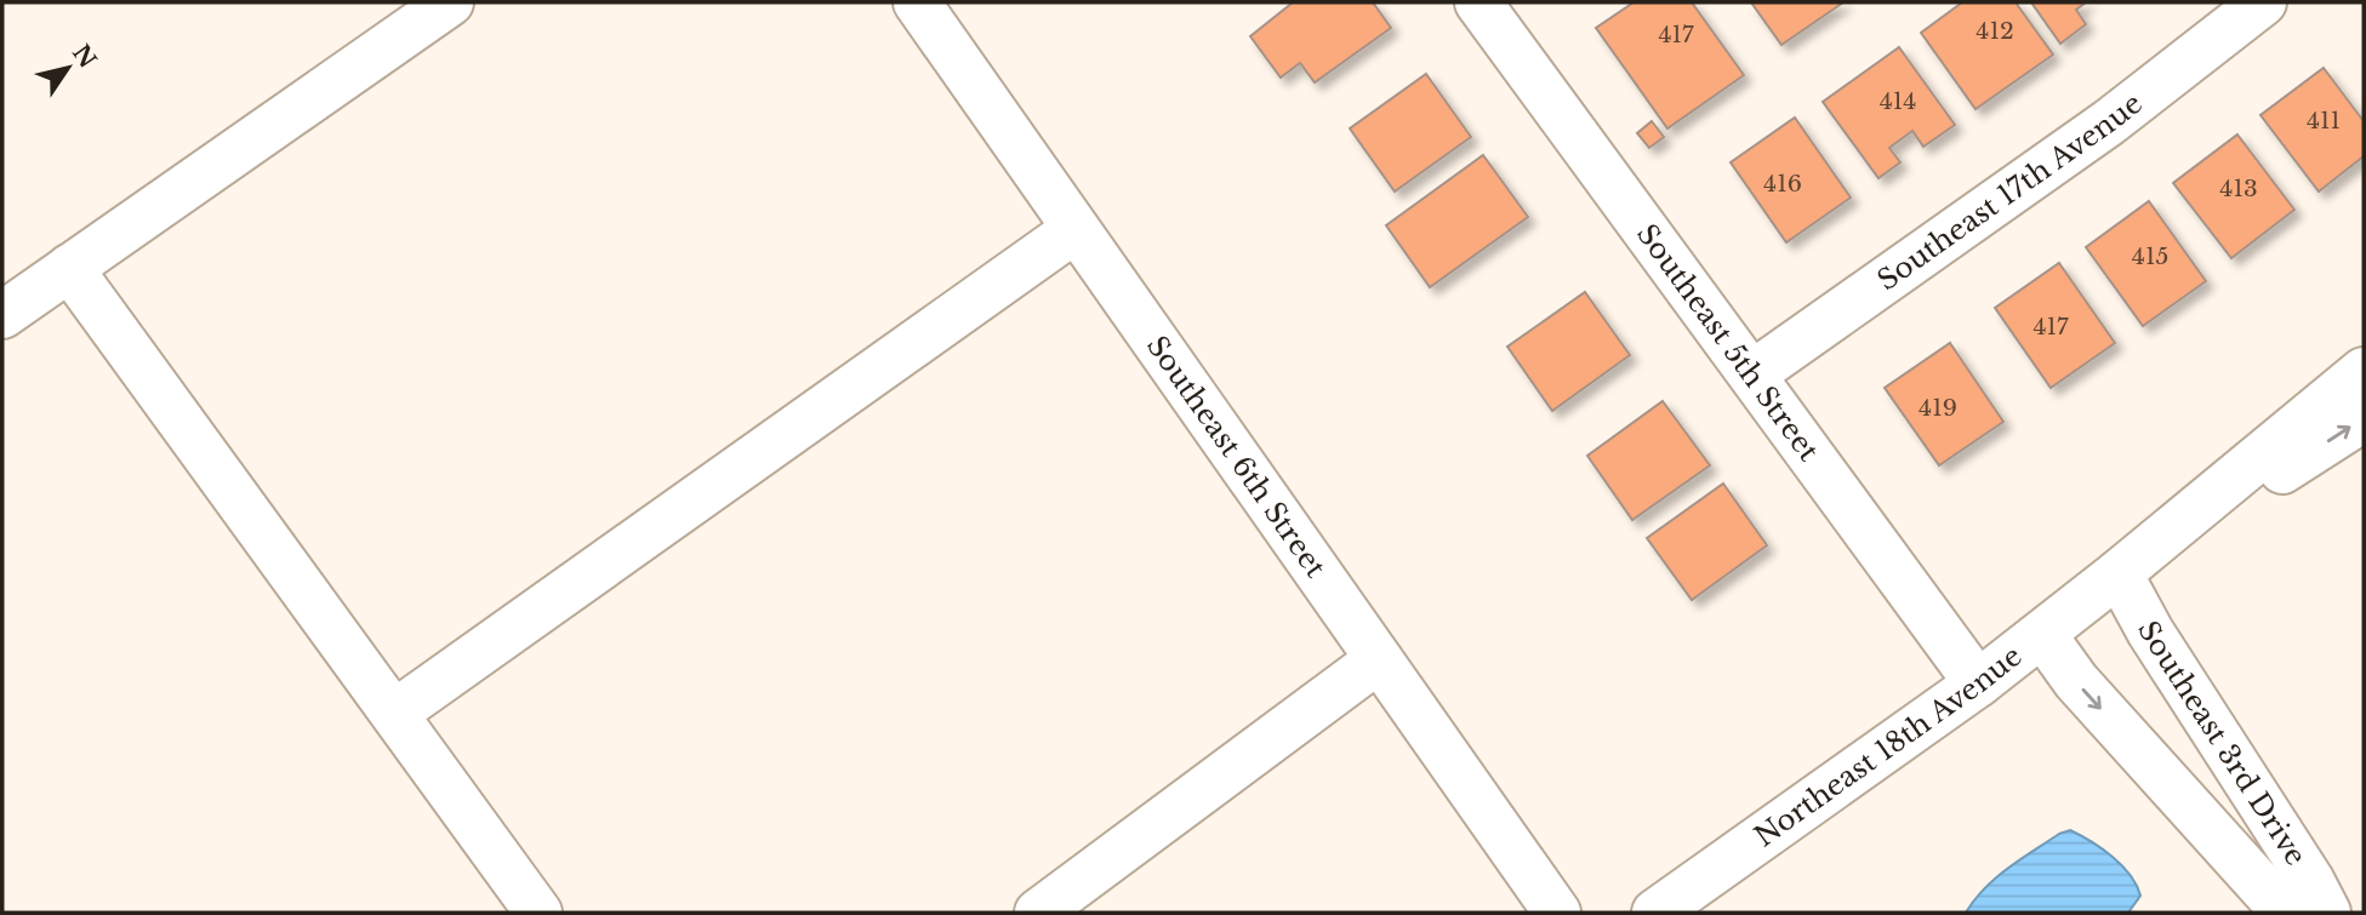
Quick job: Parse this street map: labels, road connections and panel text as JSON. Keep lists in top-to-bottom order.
{
  "streets": {
    "street": [
      "Southeast 17th Avenue",
      "Southeast 5th Street",
      "Southeast 6th Street",
      "Southeast 3rd Drive",
      "Northeast 18th Avenue"
    ]
  },
  "crossings": [
    ["Southeast 17th Avenue", "Southeast 5th Street"],
    ["Southeast 5th Street", "Northeast 18th Avenue"],
    ["Southeast 3rd Drive", "Northeast 18th Avenue"]
  ],
  "house_numbers": [
    "412",
    "417",
    "414",
    "411",
    "416",
    "413",
    "415",
    "417",
    "419"
  ],
  "north": "top right"
}
